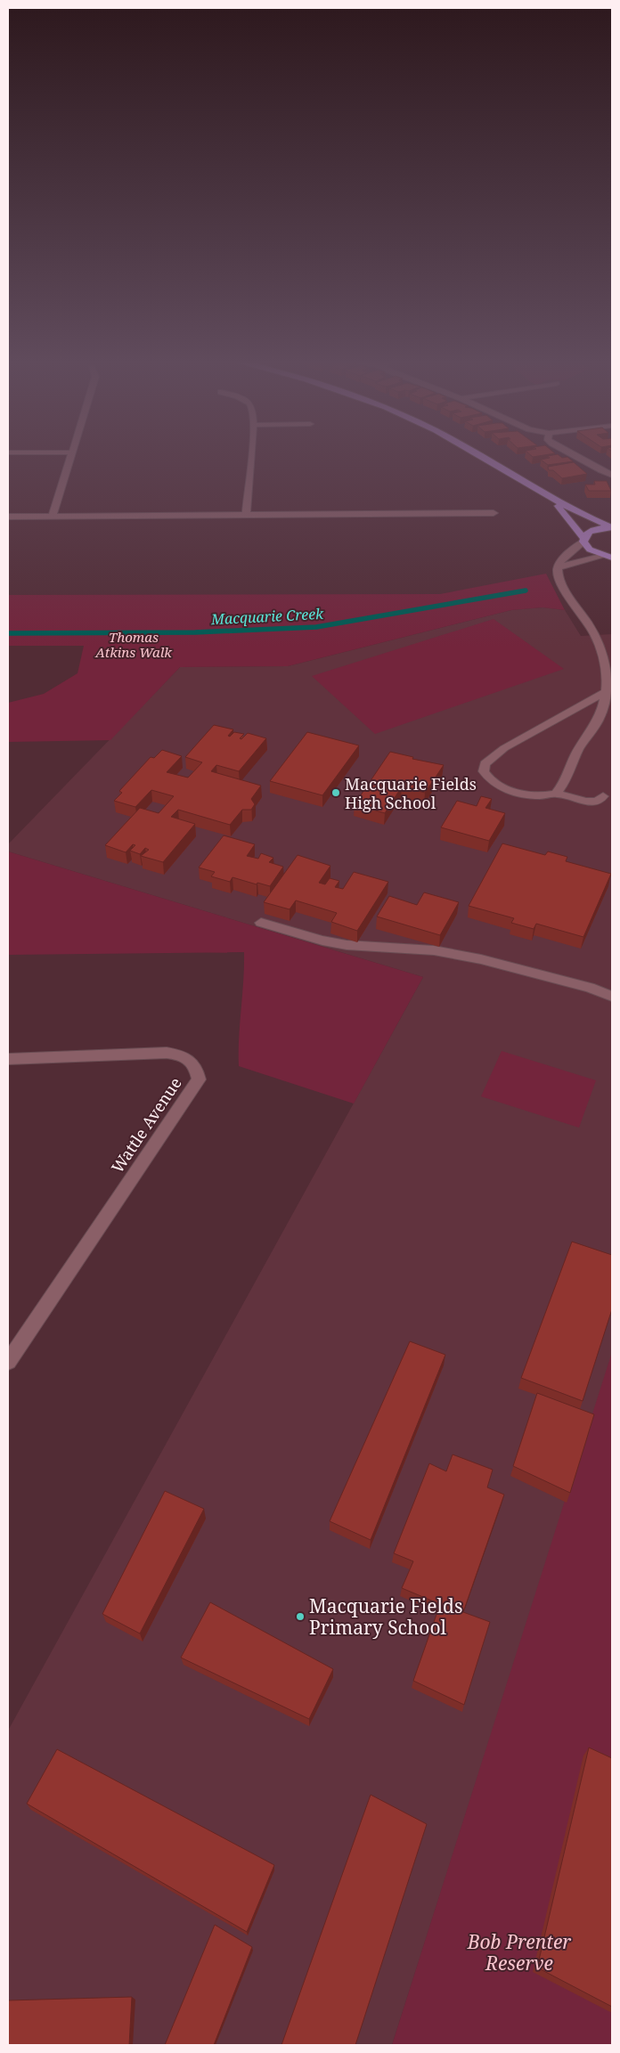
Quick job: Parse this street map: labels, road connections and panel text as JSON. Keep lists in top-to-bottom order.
{
  "streets": {
    "street": ["Wattle Avenue"]
  },
  "water": ["Macquarie Creek"],
  "parks": ["Thomas Atkins Walk", "Bob Prenter Reserve"],
  "places": ["Macquarie Fields High School", "Macquarie Fields Primary School"]
}
